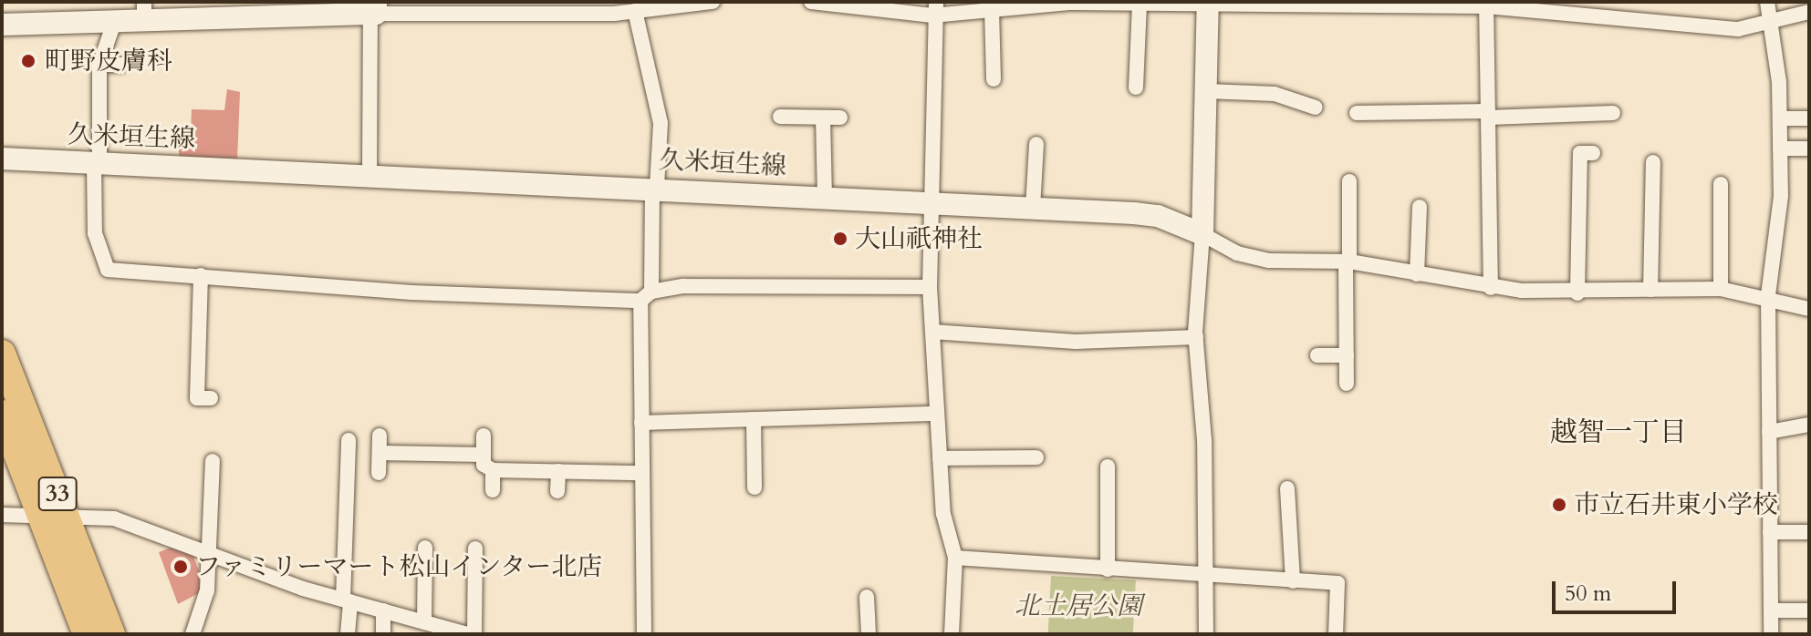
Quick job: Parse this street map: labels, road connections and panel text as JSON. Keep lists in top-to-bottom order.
{
  "streets": {
    "highway": ["33"],
    "main road": ["久米垣生線"]
  },
  "districts": ["越智一丁目"],
  "parks": ["北土居公園"],
  "places": [
    "町野皮膚科",
    "大山祇神社",
    "市立石井東小学校",
    "ファミリーマート松山インター北店"
  ],
  "scale_bar": "50 m"
}
